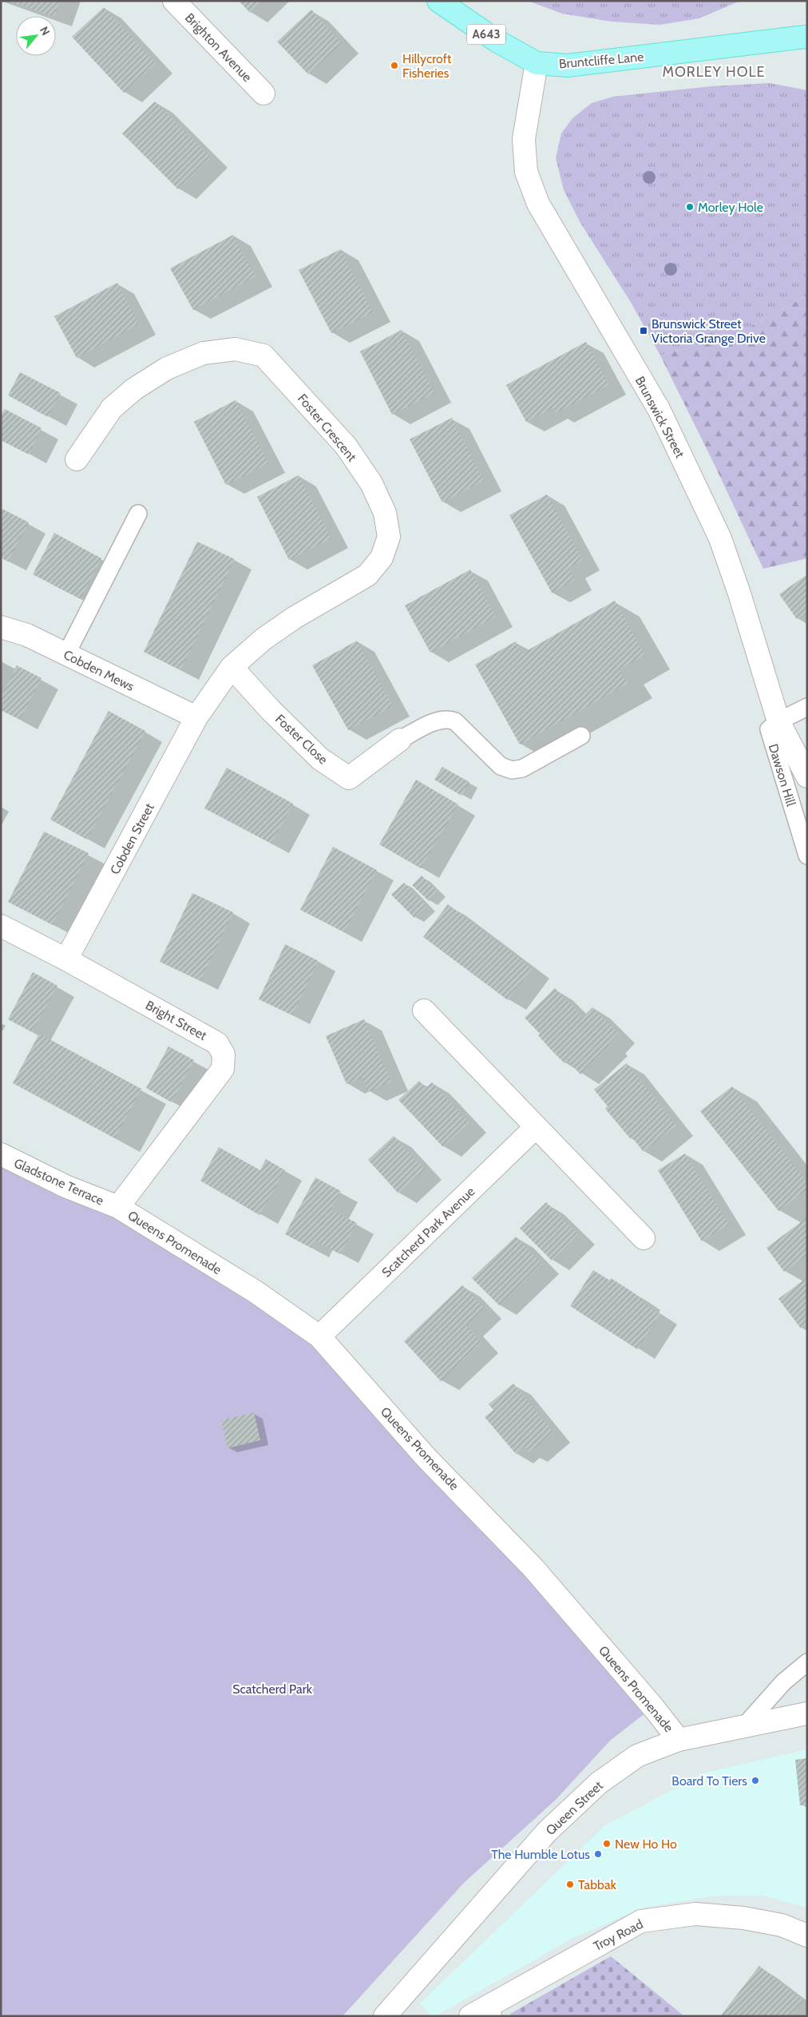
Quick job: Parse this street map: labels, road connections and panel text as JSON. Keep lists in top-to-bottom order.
{
  "streets": {
    "main road": ["A643", "Bruntcliffe Lane"],
    "street": [
      "Brighton Avenue",
      "Brunswick Street",
      "Foster Crescent",
      "Cobden Mews",
      "Foster Close",
      "Cobden Street",
      "Bright Street",
      "Gladstone Terrace",
      "Scatcherd Park Avenue",
      "Queens Promenade",
      "Queen Street",
      "Troy Road"
    ],
    "lane": ["Dawson Hill"]
  },
  "crossings": [
    ["Bruntcliffe Lane", "Brunswick Street"],
    ["Brunswick Street", "Dawson Hill"],
    ["Foster Crescent", "Cobden Mews"],
    ["Foster Crescent", "Foster Close"],
    ["Foster Crescent", "Cobden Street"],
    ["Cobden Mews", "Cobden Street"],
    ["Cobden Street", "Bright Street"],
    ["Bright Street", "Gladstone Terrace"],
    ["Bright Street", "Queens Promenade"],
    ["Gladstone Terrace", "Queens Promenade"],
    ["Scatcherd Park Avenue", "Queens Promenade"],
    ["Queens Promenade", "Queen Street"]
  ],
  "districts": ["MORLEY HOLE"],
  "parks": ["Scatcherd Park"],
  "places": {
    "other": [
      "Hillycroft Fisheries",
      "Morley Hole",
      "Board To Tiers",
      "New Ho Ho",
      "The Humble Lotus",
      "Tabbak"
    ],
    "transit": ["Brunswick Street Victoria Grange Drive"]
  },
  "north": "top right"
}
